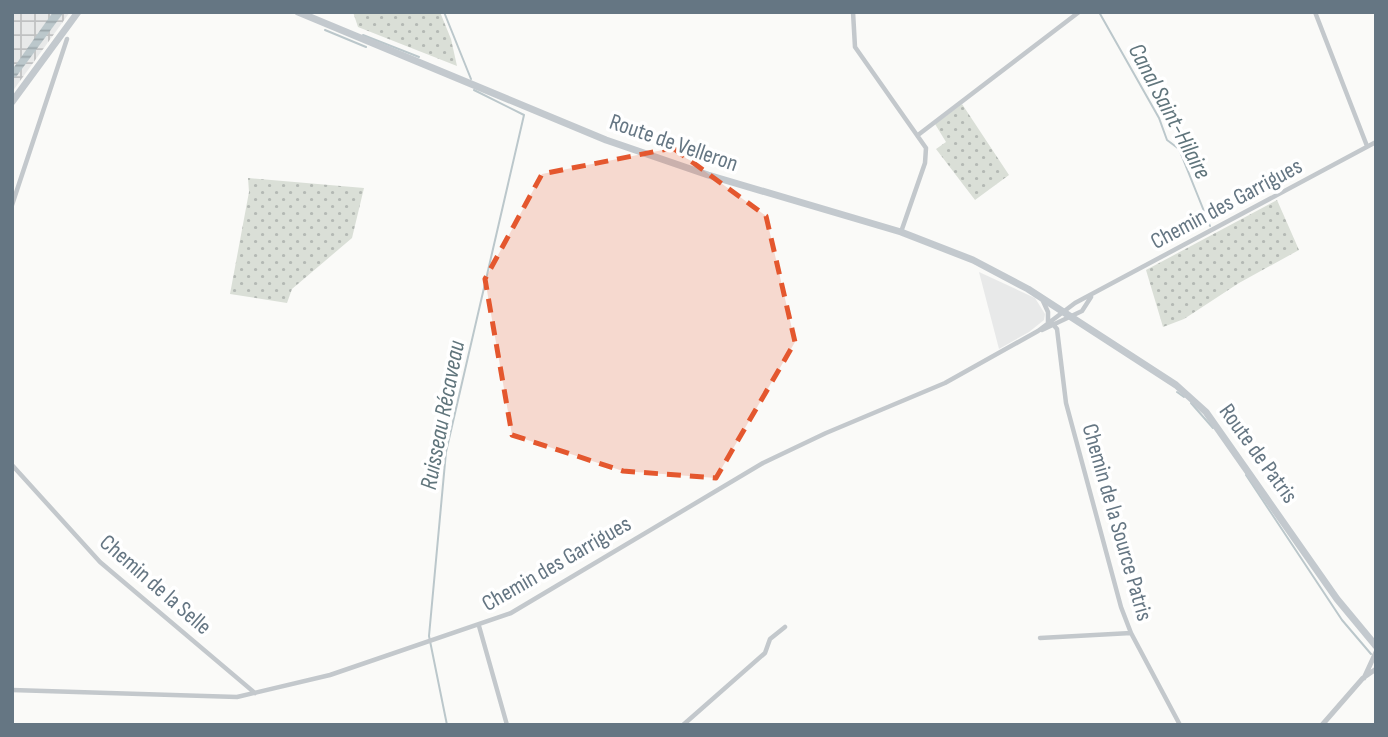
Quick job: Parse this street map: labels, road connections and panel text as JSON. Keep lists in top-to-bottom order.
{
  "streets": {
    "main road": ["Route de Velleron", "Route de Patris"],
    "street": ["Chemin des Garrigues", "Chemin de la Source Patris", "Chemin de la Selle"]
  },
  "crossings": [
    ["Route de Velleron", "Route de Patris"],
    ["Chemin des Garrigues", "Route de Patris"],
    ["Chemin des Garrigues", "Chemin de la Source Patris"],
    ["Chemin des Garrigues", "Chemin de la Selle"]
  ],
  "water": ["Canal Saint-Hilaire", "Ruisseau Récaveau"]
}
